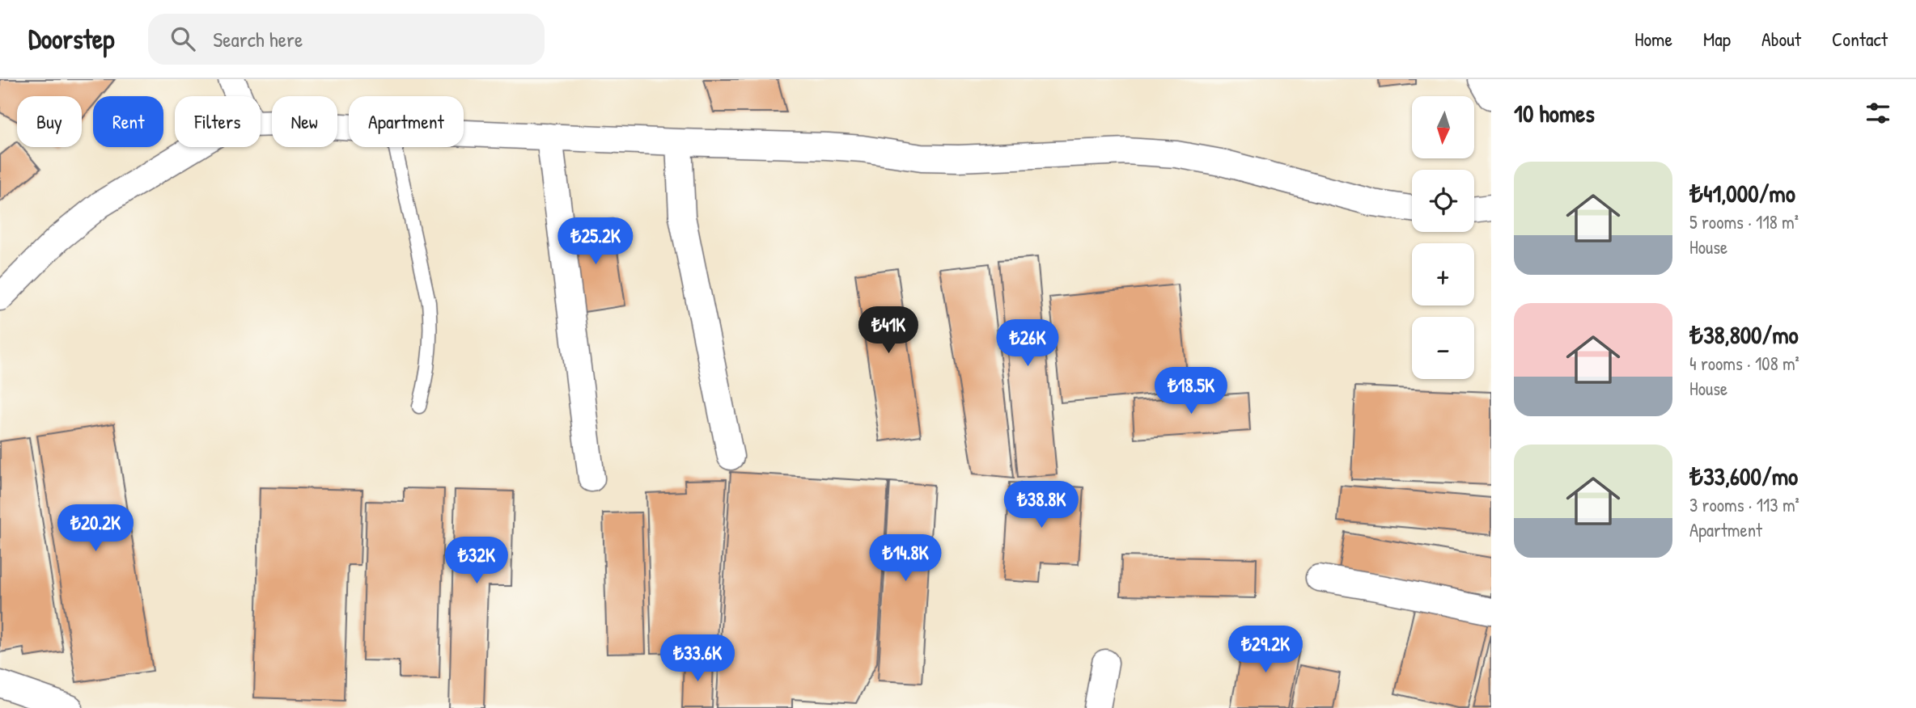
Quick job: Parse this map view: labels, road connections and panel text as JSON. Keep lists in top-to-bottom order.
{
  "north": "bottom",
  "page": {
    "header": "Doorstep",
    "search": "Search here",
    "nav": [
      "Home",
      "Map",
      "About",
      "Contact"
    ],
    "heading": "10 homes",
    "map_buttons": ["+", "−"],
    "chip": [
      "Buy",
      "Rent",
      "Filters",
      "New",
      "Apartment"
    ],
    "list": [
      {
        "name": "₺41,000/mo",
        "note": "5 rooms · 118 m² · House"
      },
      {
        "name": "₺38,800/mo",
        "note": "4 rooms · 108 m² · House"
      },
      {
        "name": "₺33,600/mo",
        "note": "3 rooms · 113 m² · Apartment"
      }
    ],
    "price": [
      "₺25.2K",
      "₺41K",
      "₺26K",
      "₺18.5K",
      "₺38.8K",
      "₺20.2K",
      "₺14.8K",
      "₺32K",
      "₺29.2K",
      "₺33.6K"
    ]
  }
}
